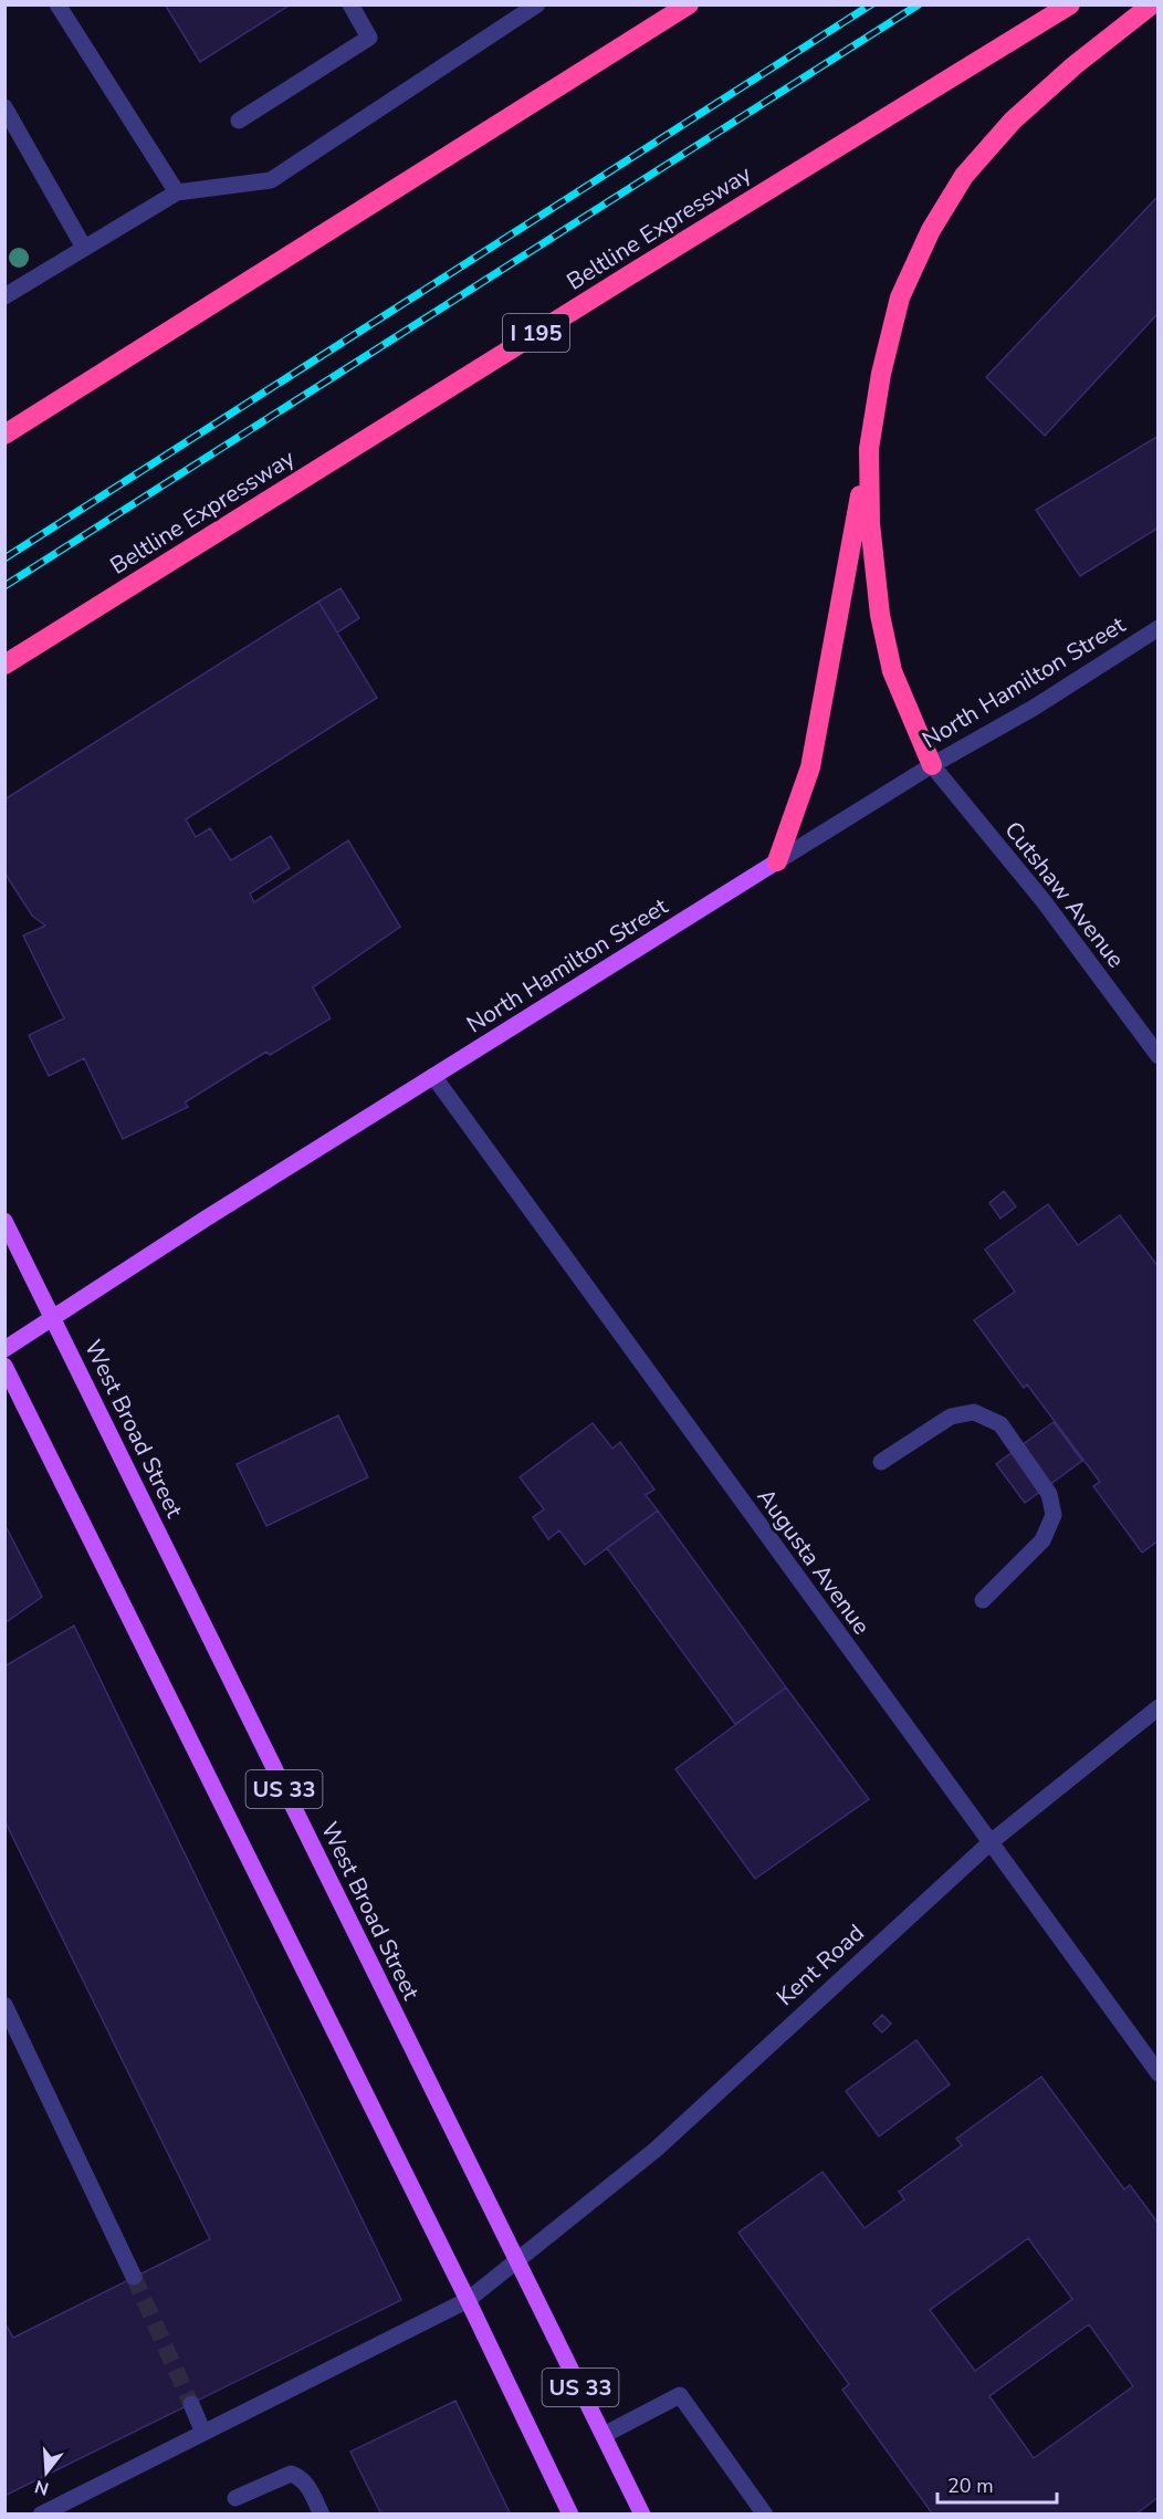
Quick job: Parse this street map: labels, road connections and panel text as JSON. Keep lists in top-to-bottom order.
{
  "streets": {
    "highway": ["Beltline Expressway", "I 195"],
    "main road": ["North Hamilton Street", "West Broad Street", "US 33"],
    "street": ["Cutshaw Avenue", "Augusta Avenue", "Kent Road"]
  },
  "crossings": [
    ["North Hamilton Street", "Cutshaw Avenue"],
    ["North Hamilton Street", "West Broad Street"],
    ["North Hamilton Street", "Augusta Avenue"],
    ["West Broad Street", "Kent Road"],
    ["Augusta Avenue", "Kent Road"],
    ["US 33", "Kent Road"]
  ],
  "scale_bar": "20 m",
  "north": "bottom"
}
